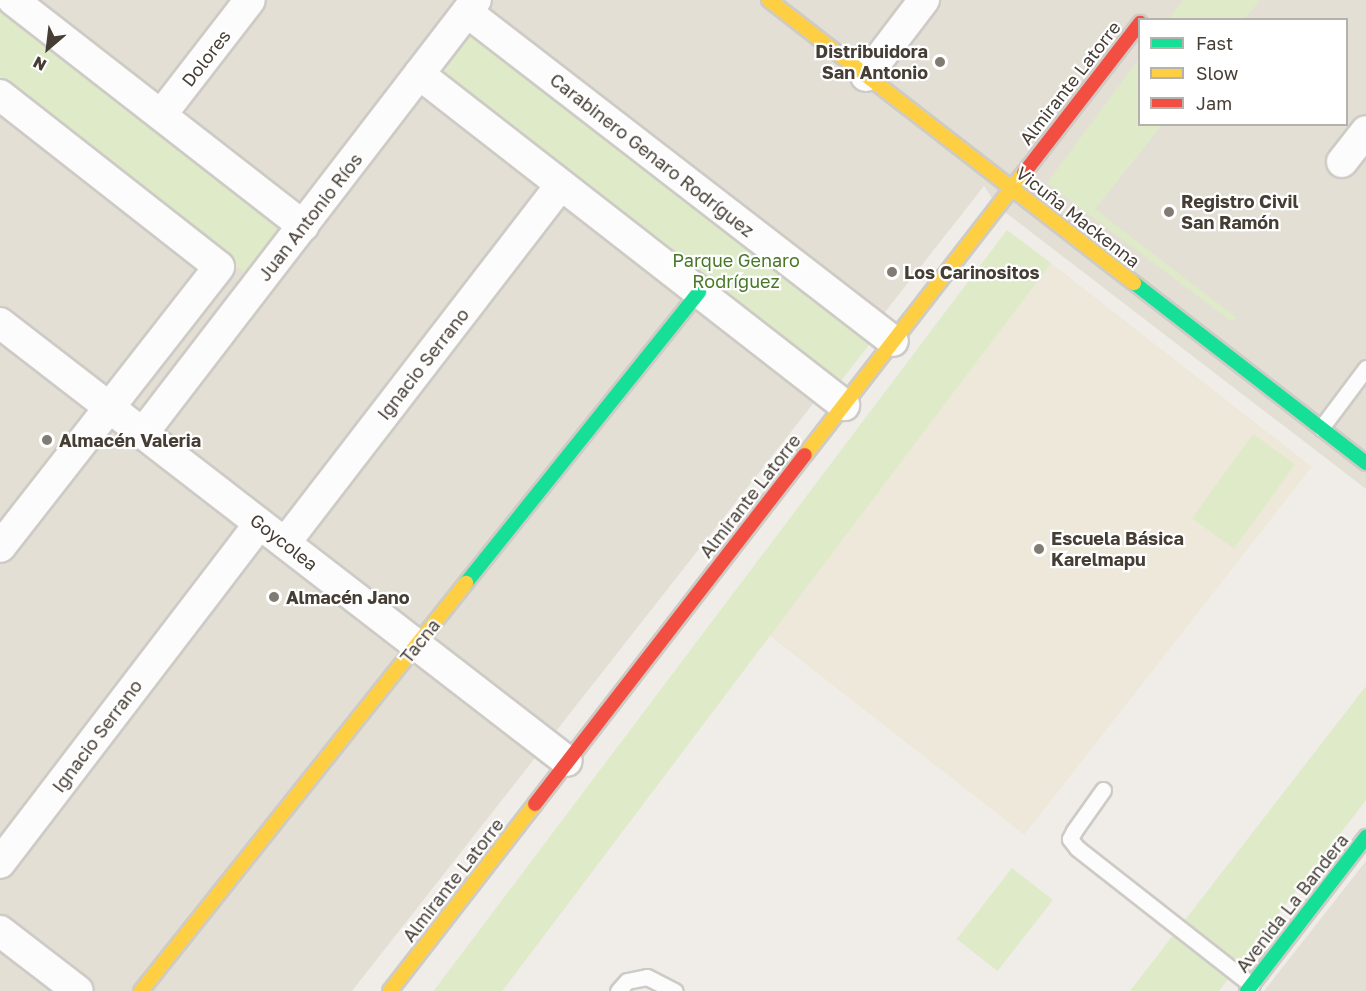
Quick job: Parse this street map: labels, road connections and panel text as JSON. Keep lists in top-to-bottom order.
{
  "streets": {
    "street": [
      "Dolores",
      "Almirante Latorre",
      "Carabinero Genaro Rodríguez",
      "Juan Antonio Ríos",
      "Vicuña Mackenna",
      "Ignacio Serrano",
      "Goycolea",
      "Tacna",
      "Avenida La Bandera"
    ]
  },
  "crossings": [
    ["Almirante Latorre", "Carabinero Genaro Rodríguez"],
    ["Almirante Latorre", "Vicuña Mackenna"],
    ["Almirante Latorre", "Goycolea"],
    ["Carabinero Genaro Rodríguez", "Juan Antonio Ríos"],
    ["Juan Antonio Ríos", "Goycolea"],
    ["Ignacio Serrano", "Goycolea"],
    ["Goycolea", "Tacna"]
  ],
  "parks": ["Parque Genaro Rodríguez"],
  "places": [
    "Distribuidora San Antonio",
    "Registro Civil San Ramón",
    "Los Carinositos",
    "Almacén Valeria",
    "Escuela Básica Karelmapu",
    "Almacén Jano"
  ],
  "legend": ["Fast", "Slow", "Jam"],
  "north": "bottom left"
}
